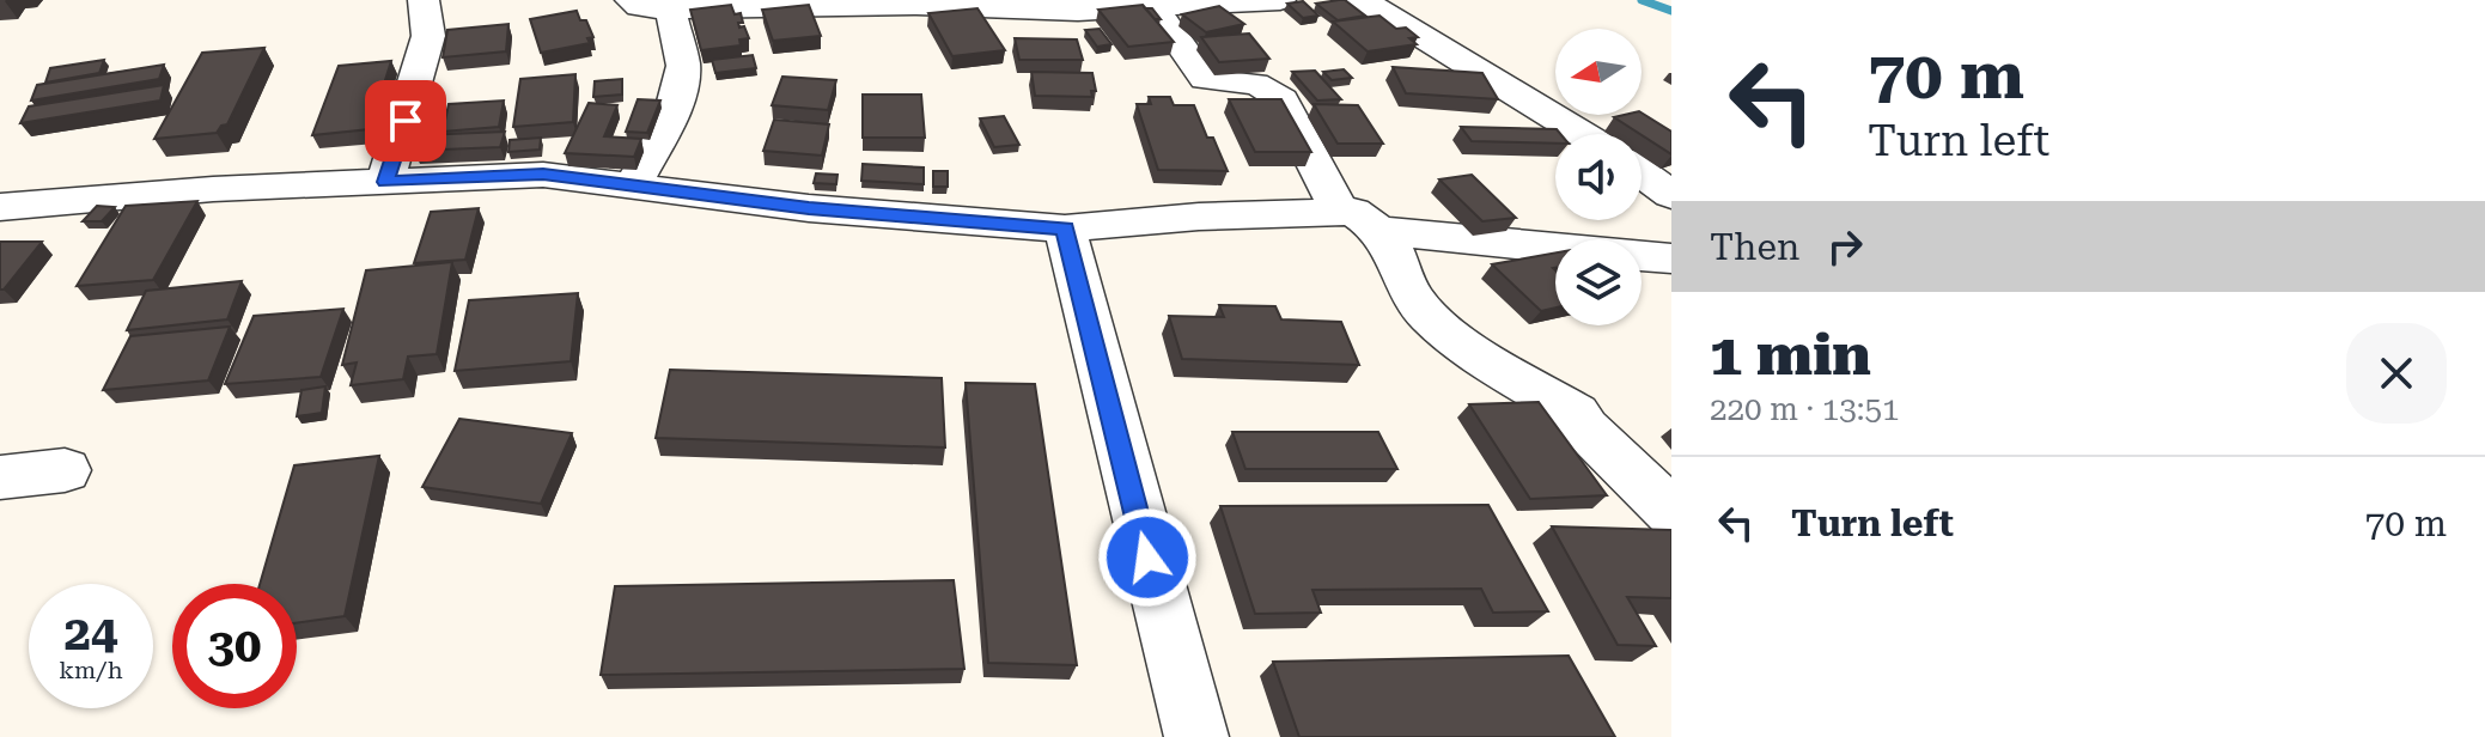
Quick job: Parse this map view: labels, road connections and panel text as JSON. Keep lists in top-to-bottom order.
{
  "north": "left",
  "page": {
    "turn": ["70 m", "Turn left"],
    "then": "Then",
    "heading": ["1 min", "220 m · 13:51"],
    "list": [
      {
        "name": "Turn left",
        "value": "70 m"
      }
    ],
    "speed": "24 km/h",
    "limit": "30"
  }
}
